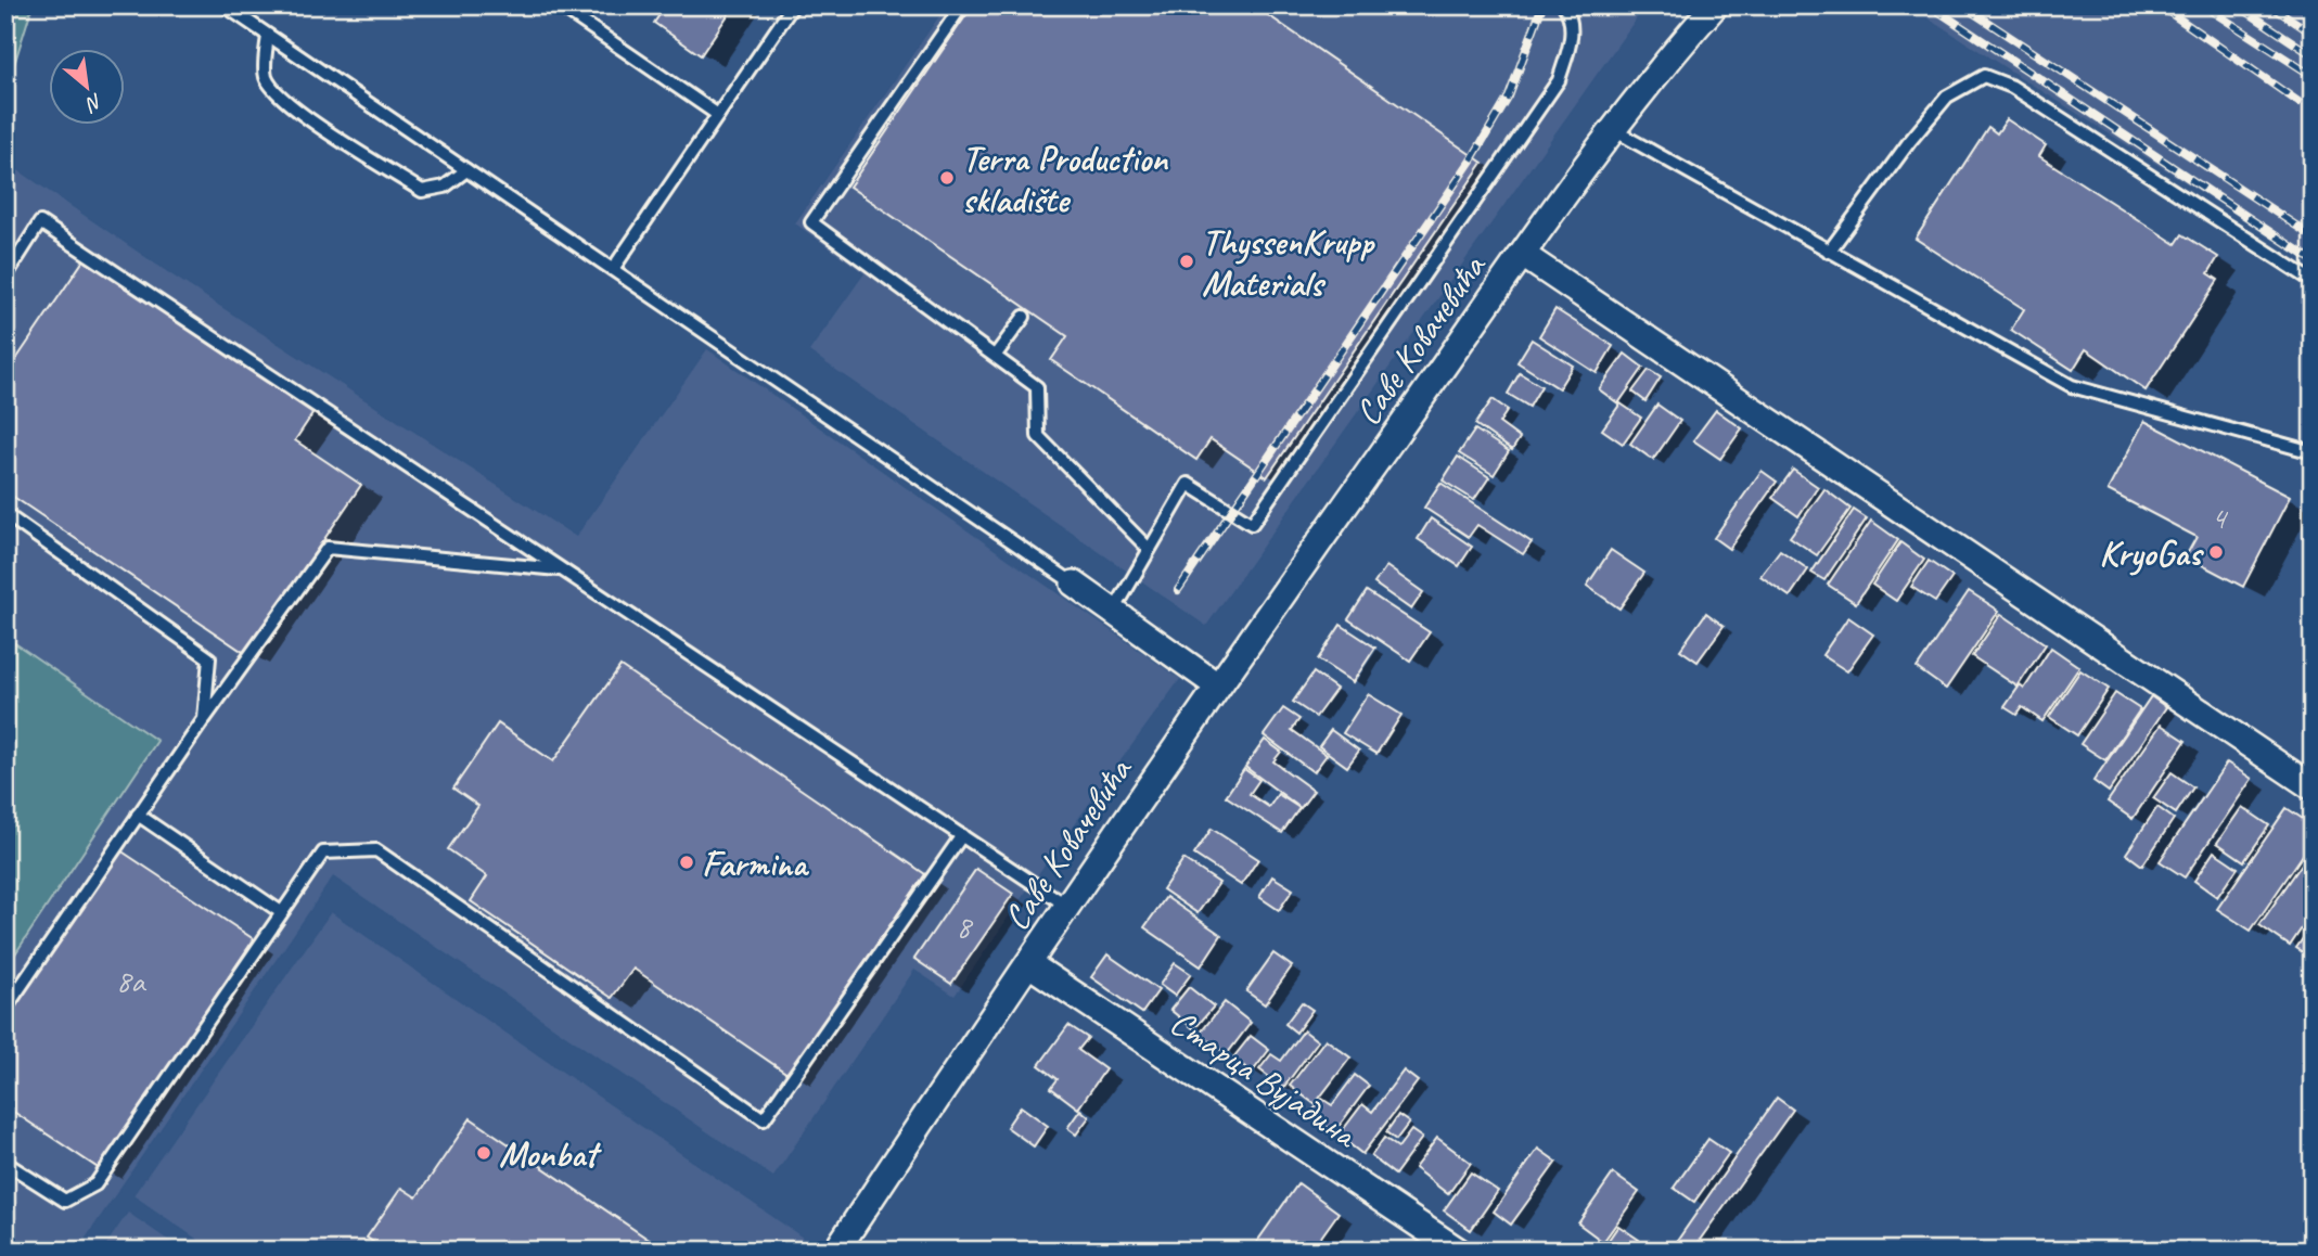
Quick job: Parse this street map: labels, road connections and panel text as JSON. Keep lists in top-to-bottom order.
{
  "streets": {
    "street": ["Саве Ковачевића", "Старца Вујадина"]
  },
  "crossings": [
    ["Саве Ковачевића", "Старца Вујадина"]
  ],
  "places": [
    "Terra Production skladište",
    "ThyssenKrupp Materials",
    "KryoGas",
    "Farmina",
    "Monbat"
  ],
  "house_numbers": ["4", "8", "8a"],
  "north": "bottom right"
}
